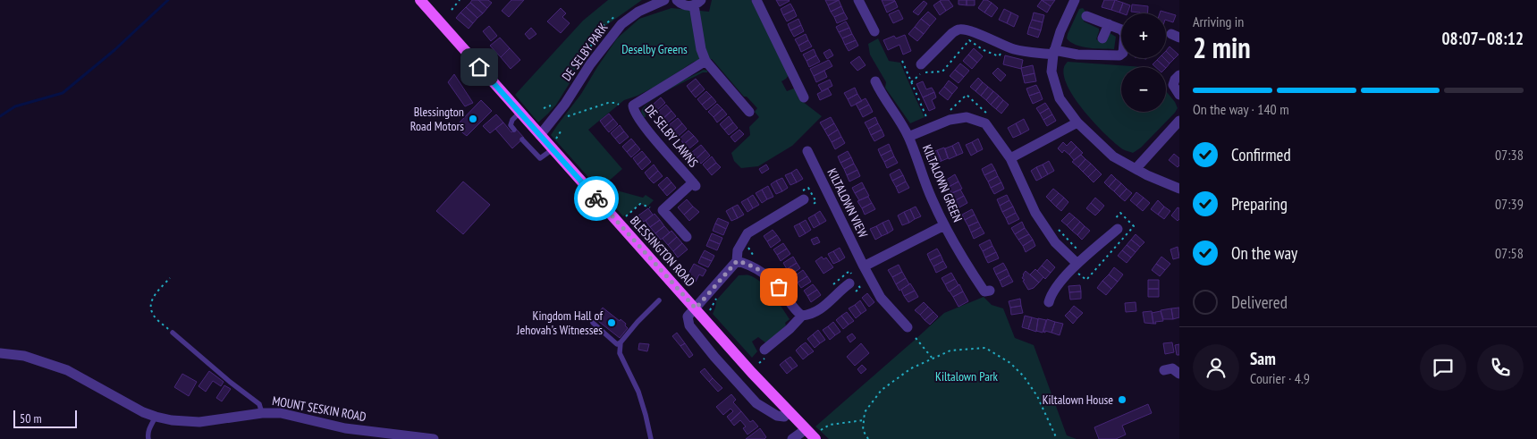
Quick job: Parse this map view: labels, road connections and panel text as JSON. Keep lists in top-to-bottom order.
{
  "streets": {
    "main road": ["BLESSINGTON ROAD"],
    "street": [
      "DE SELBY PARK",
      "DE SELBY LAWNS",
      "KILTALOWN GREEN",
      "KILTALOWN VIEW",
      "MOUNT SESKIN ROAD"
    ]
  },
  "crossings": [
    ["DE SELBY PARK", "BLESSINGTON ROAD"]
  ],
  "parks": ["Deselby Greens", "Kiltalown Park"],
  "places": ["Blessington Road Motors", "Kingdom Hall of Jehovah's Witnesses", "Kiltalown House"],
  "scale_bar": "50 m",
  "page": {
    "heading": ["2 min", "Arriving in", "08:07–08:12"],
    "panel": ["Sam", "Courier · 4.9"],
    "map_buttons": ["+", "−"],
    "bar": "On the way · 140 m",
    "list": [
      ["Confirmed", "07:38"],
      ["Preparing", "07:39"],
      ["On the way", "07:58"],
      "Delivered"
    ],
    "scale": "50 m"
  }
}
